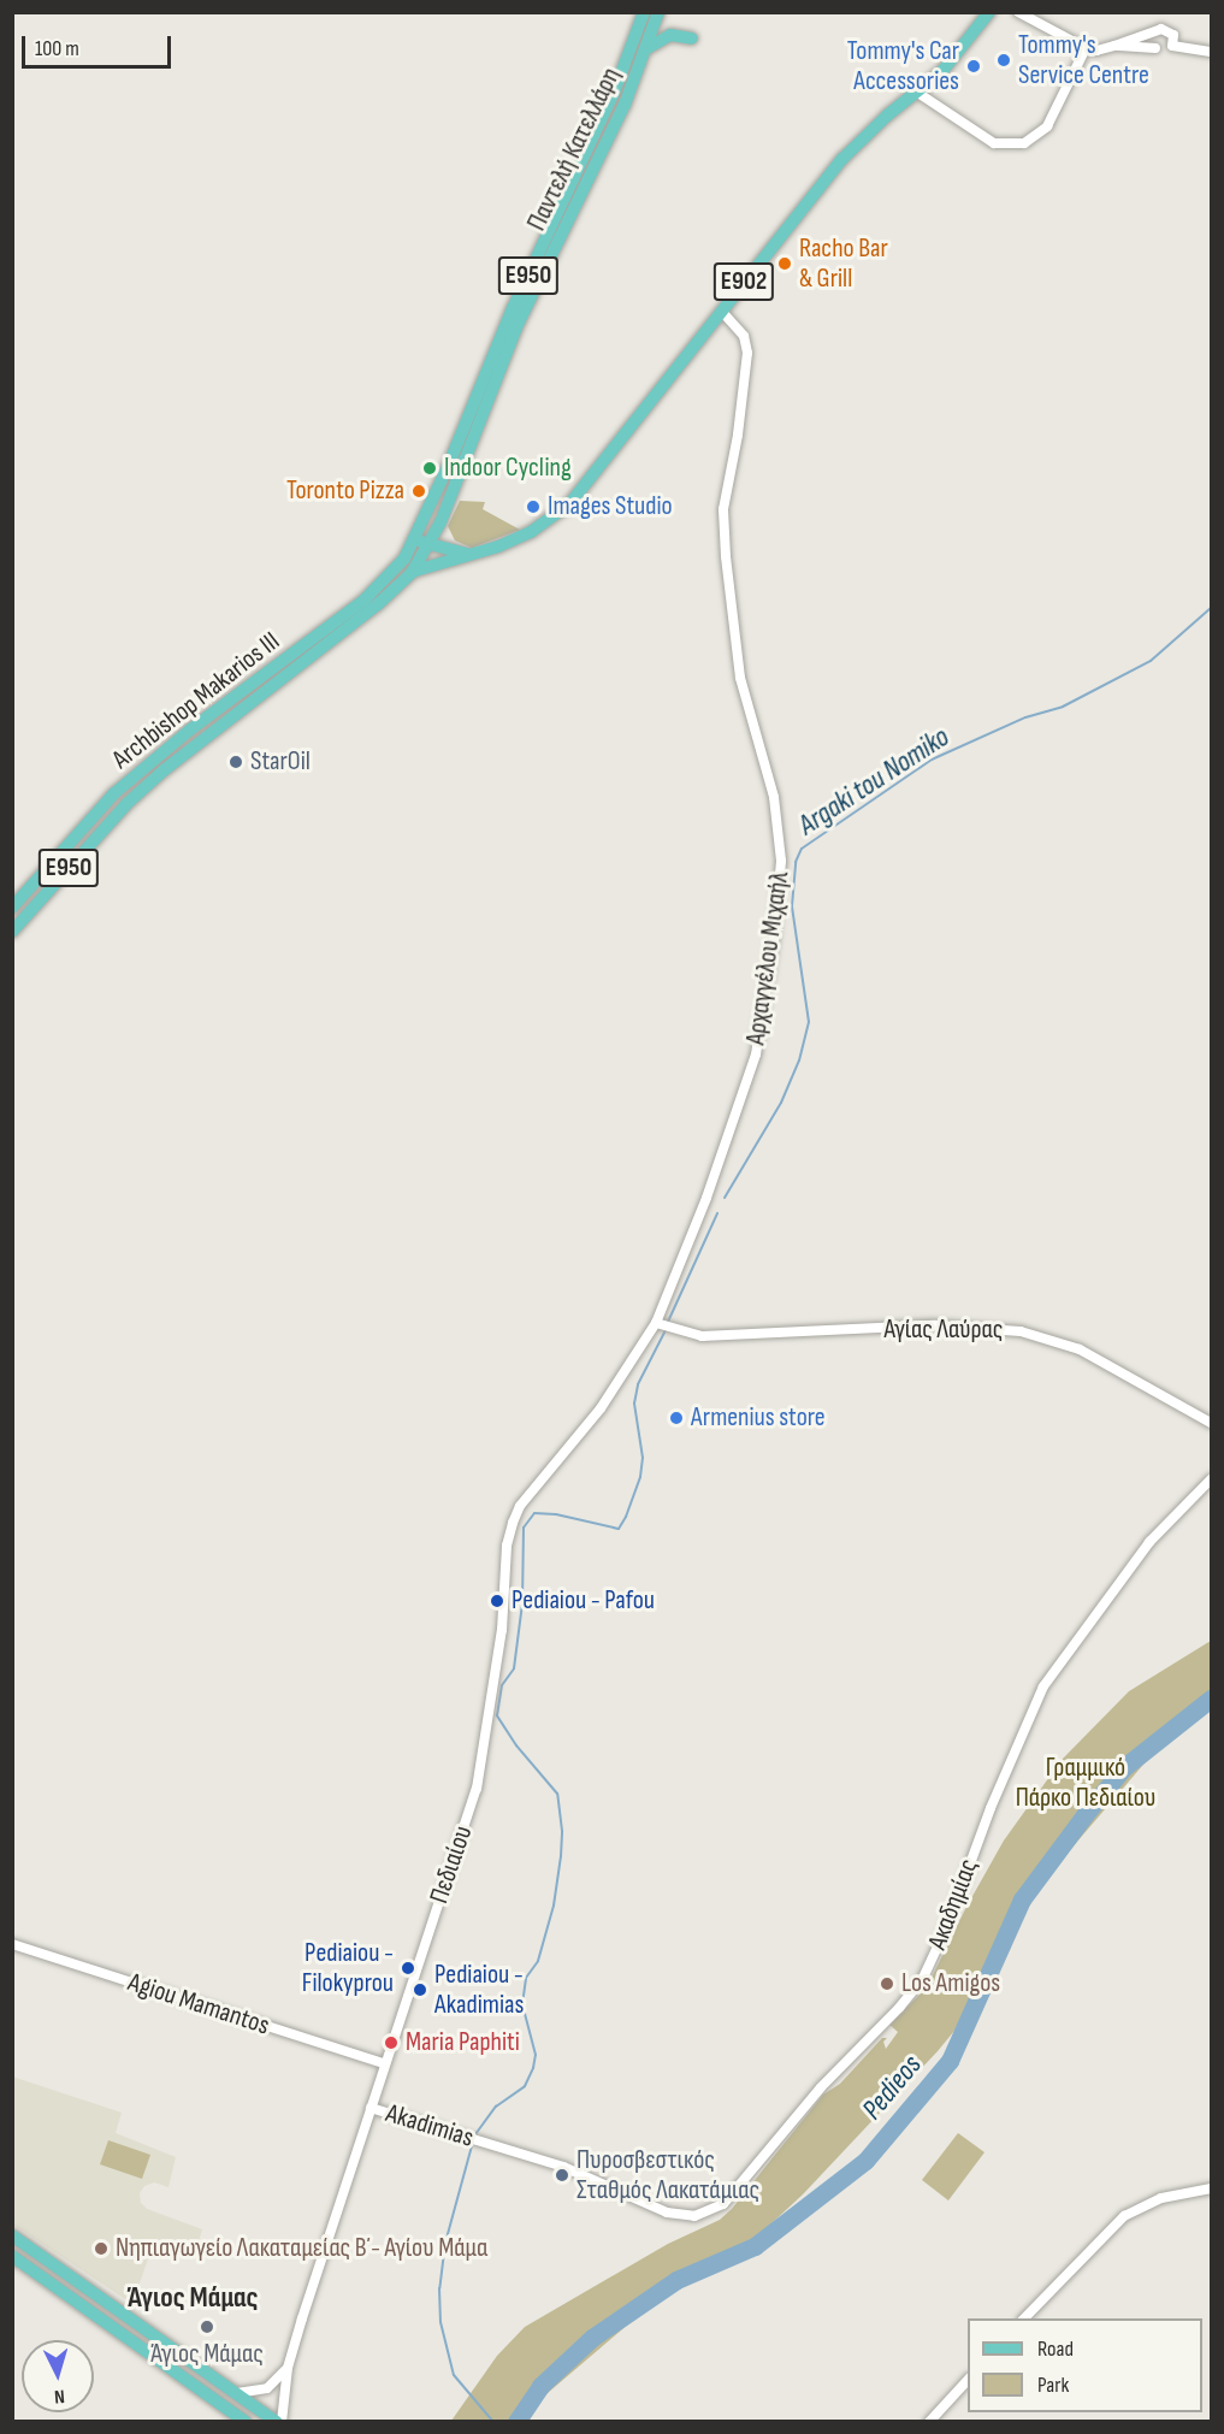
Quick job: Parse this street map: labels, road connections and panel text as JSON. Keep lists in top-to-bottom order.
{
  "streets": {
    "main road": [
      "Παντελή Κατελλάρη",
      "E950",
      "E902",
      "Archbishop Makarios III"
    ],
    "street": [
      "Αρχαγγέλου Μιχαήλ",
      "Αγίας Λαύρας",
      "Πεδιαίου",
      "Ακαδημίας",
      "Agiou Mamantos",
      "Akadimias"
    ]
  },
  "crossings": [
    ["Παντελή Κατελλάρη", "Archbishop Makarios III"],
    ["E902", "Archbishop Makarios III"],
    ["E902", "Αρχαγγέλου Μιχαήλ"],
    ["Archbishop Makarios III", "Αρχαγγέλου Μιχαήλ"],
    ["Αρχαγγέλου Μιχαήλ", "Αγίας Λαύρας"],
    ["Αρχαγγέλου Μιχαήλ", "Πεδιαίου"],
    ["Πεδιαίου", "Agiou Mamantos"],
    ["Πεδιαίου", "Akadimias"],
    ["Ακαδημίας", "Akadimias"]
  ],
  "districts": ["Άγιος Μάμας"],
  "water": ["Argaki tou Nomiko", "Pedieos"],
  "parks": ["Γραμμικό Πάρκο Πεδιαίου"],
  "places": [
    "Tommy's Service Centre",
    "Tommy's Car Accessories",
    "Racho Bar & Grill",
    "Indoor Cycling",
    "Toronto Pizza",
    "Images Studio",
    "StarOil",
    "Armenius store",
    "Pediaiou - Pafou",
    "Pediaiou - Filokyprou",
    "Los Amigos",
    "Pediaiou - Akadimias",
    "Maria Paphiti",
    "Πυροσβεστικός Σταθμός Λακατάμιας",
    "Νηπιαγωγείο Λακαταμείας Β΄- Αγίου Μάμα",
    "Άγιος Μάμας"
  ],
  "legend": ["Road", "Park"],
  "scale_bar": "100 m",
  "north": "bottom"
}
